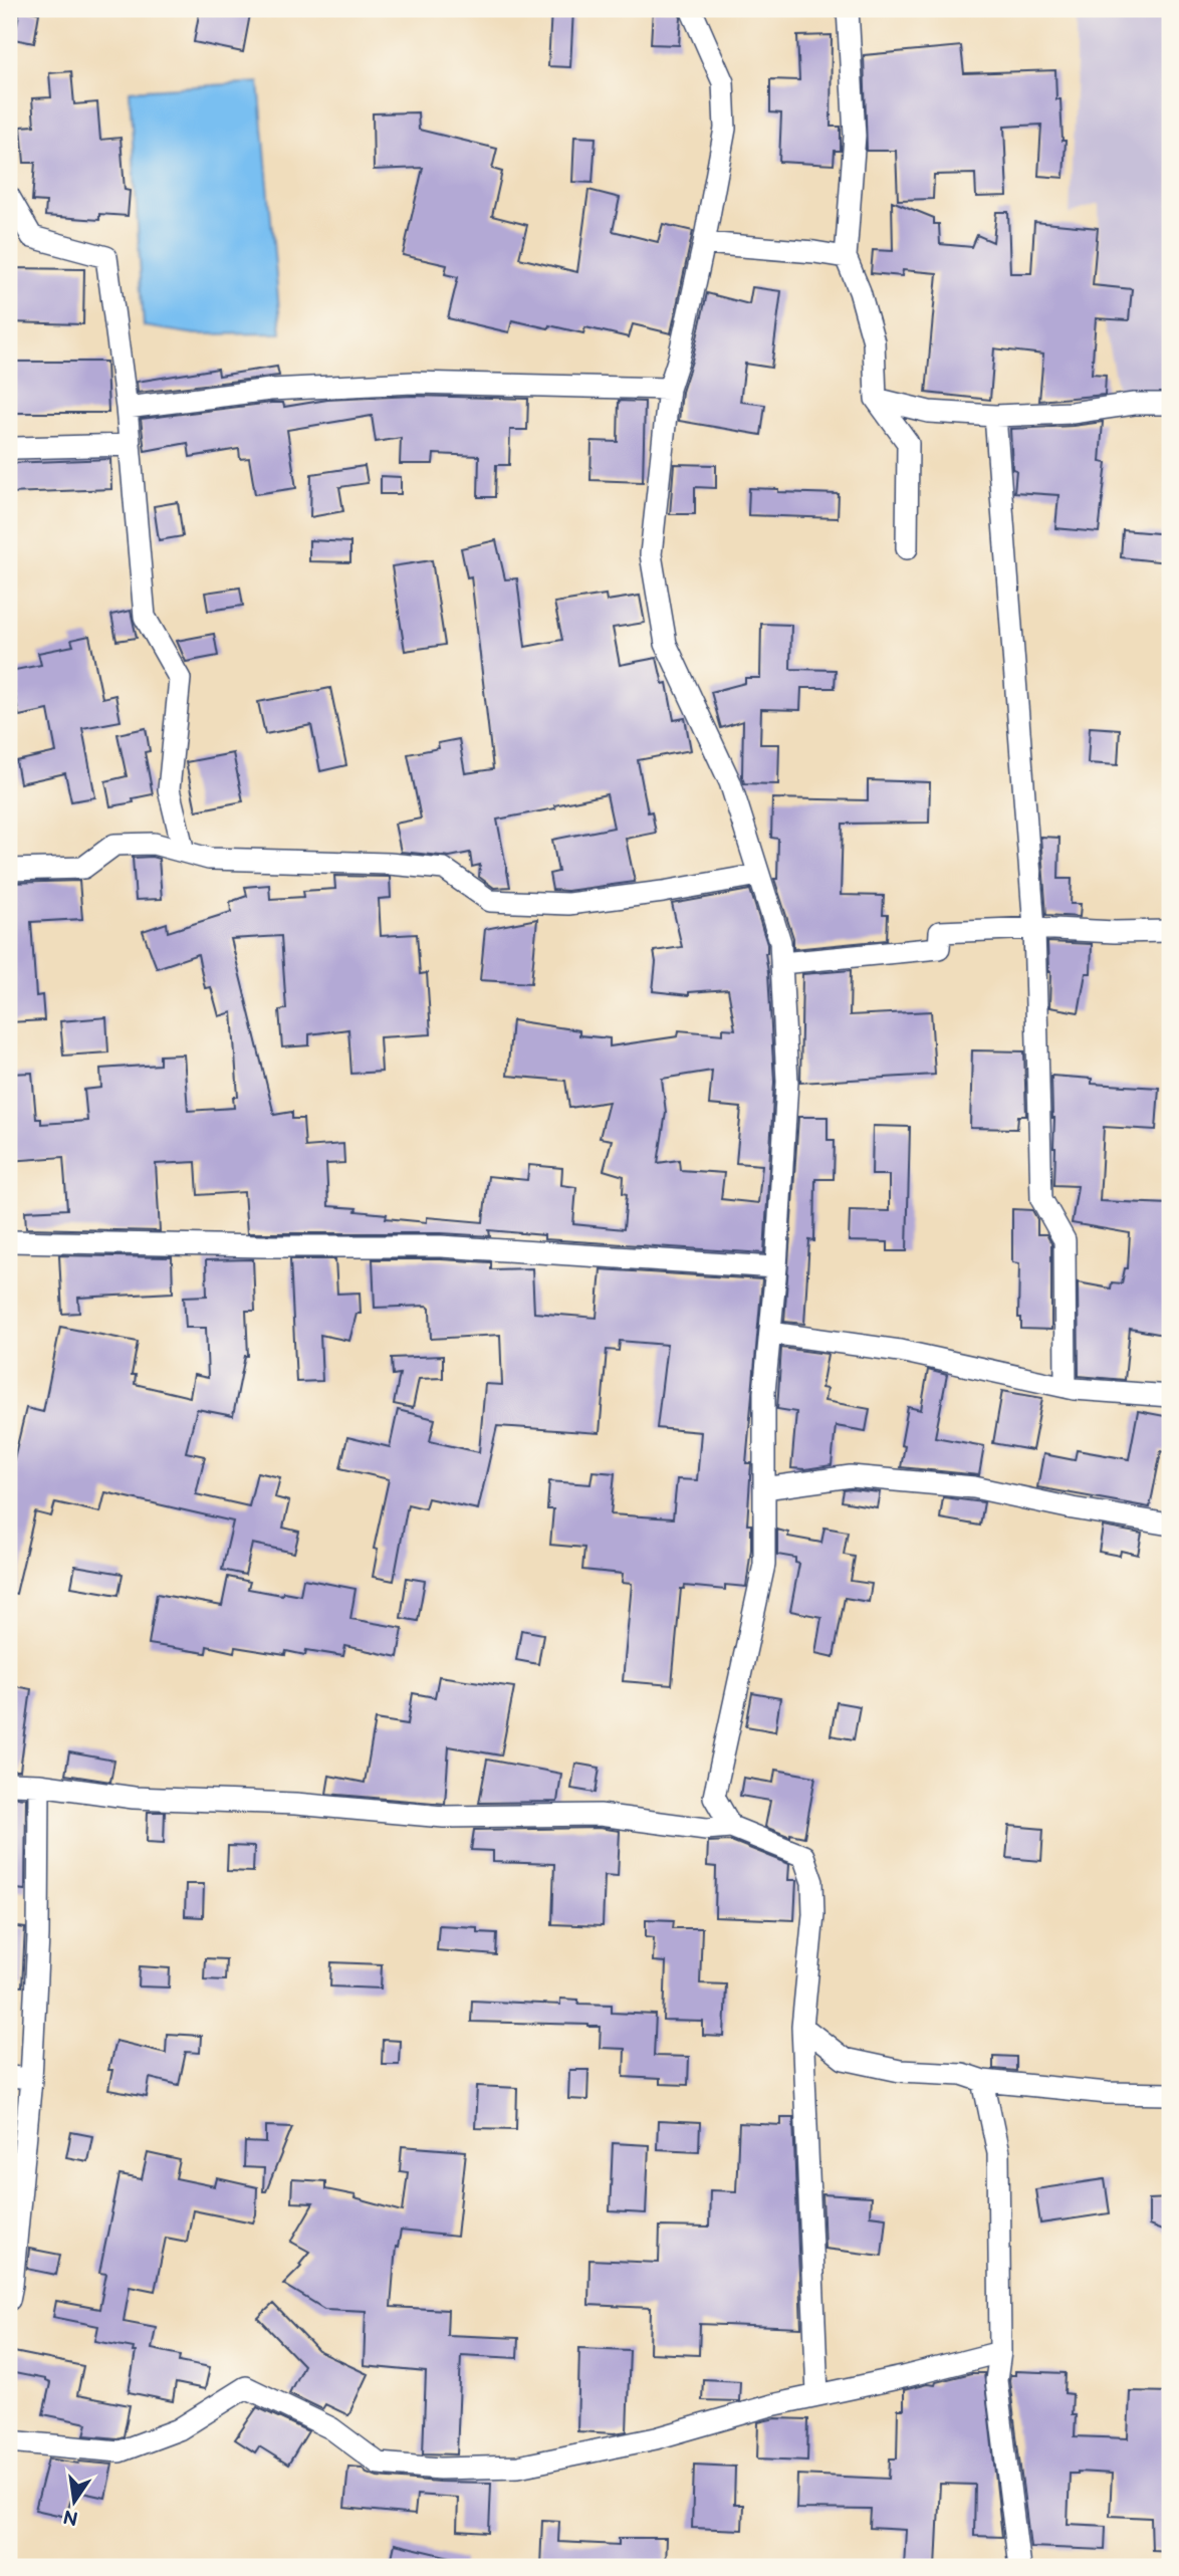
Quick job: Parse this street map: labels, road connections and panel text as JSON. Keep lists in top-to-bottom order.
{
  "north": "bottom"
}
